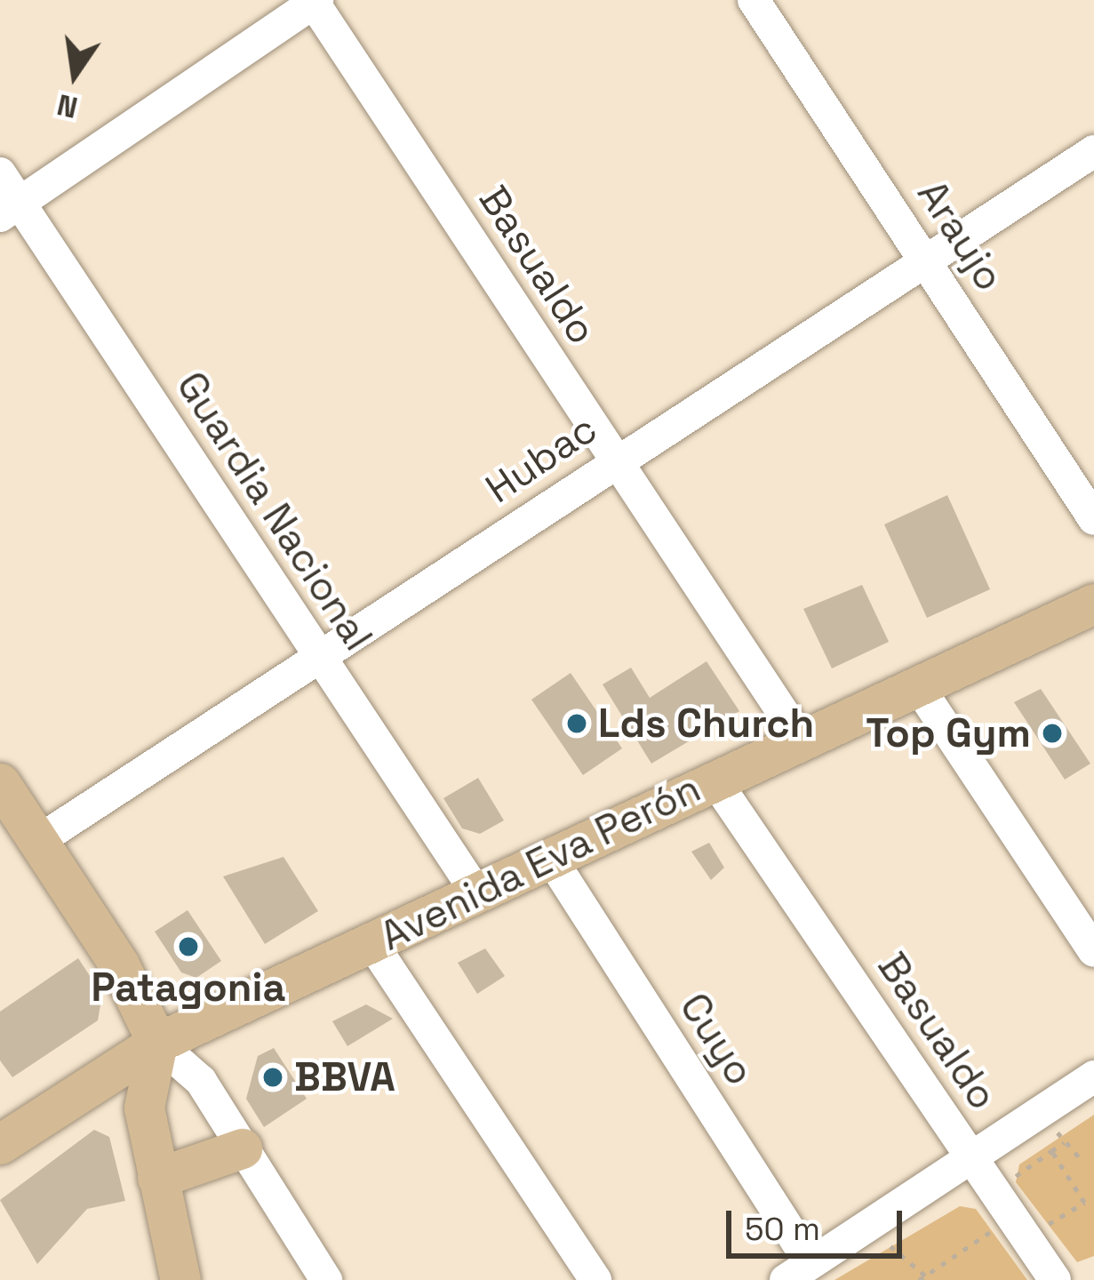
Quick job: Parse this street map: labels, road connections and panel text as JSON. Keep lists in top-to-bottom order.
{
  "streets": {
    "main road": ["Avenida Eva Perón"],
    "street": [
      "Araujo",
      "Basualdo",
      "Hubac",
      "Guardia Nacional",
      "Cuyo"
    ]
  },
  "crossings": [
    ["Araujo", "Hubac"],
    ["Basualdo", "Hubac"],
    ["Basualdo", "Avenida Eva Perón"],
    ["Hubac", "Guardia Nacional"],
    ["Guardia Nacional", "Avenida Eva Perón"],
    ["Avenida Eva Perón", "Cuyo"]
  ],
  "places": [
    "Lds Church",
    "Top Gym",
    "Patagonia",
    "BBVA"
  ],
  "scale_bar": "50 m",
  "north": "bottom"
}
